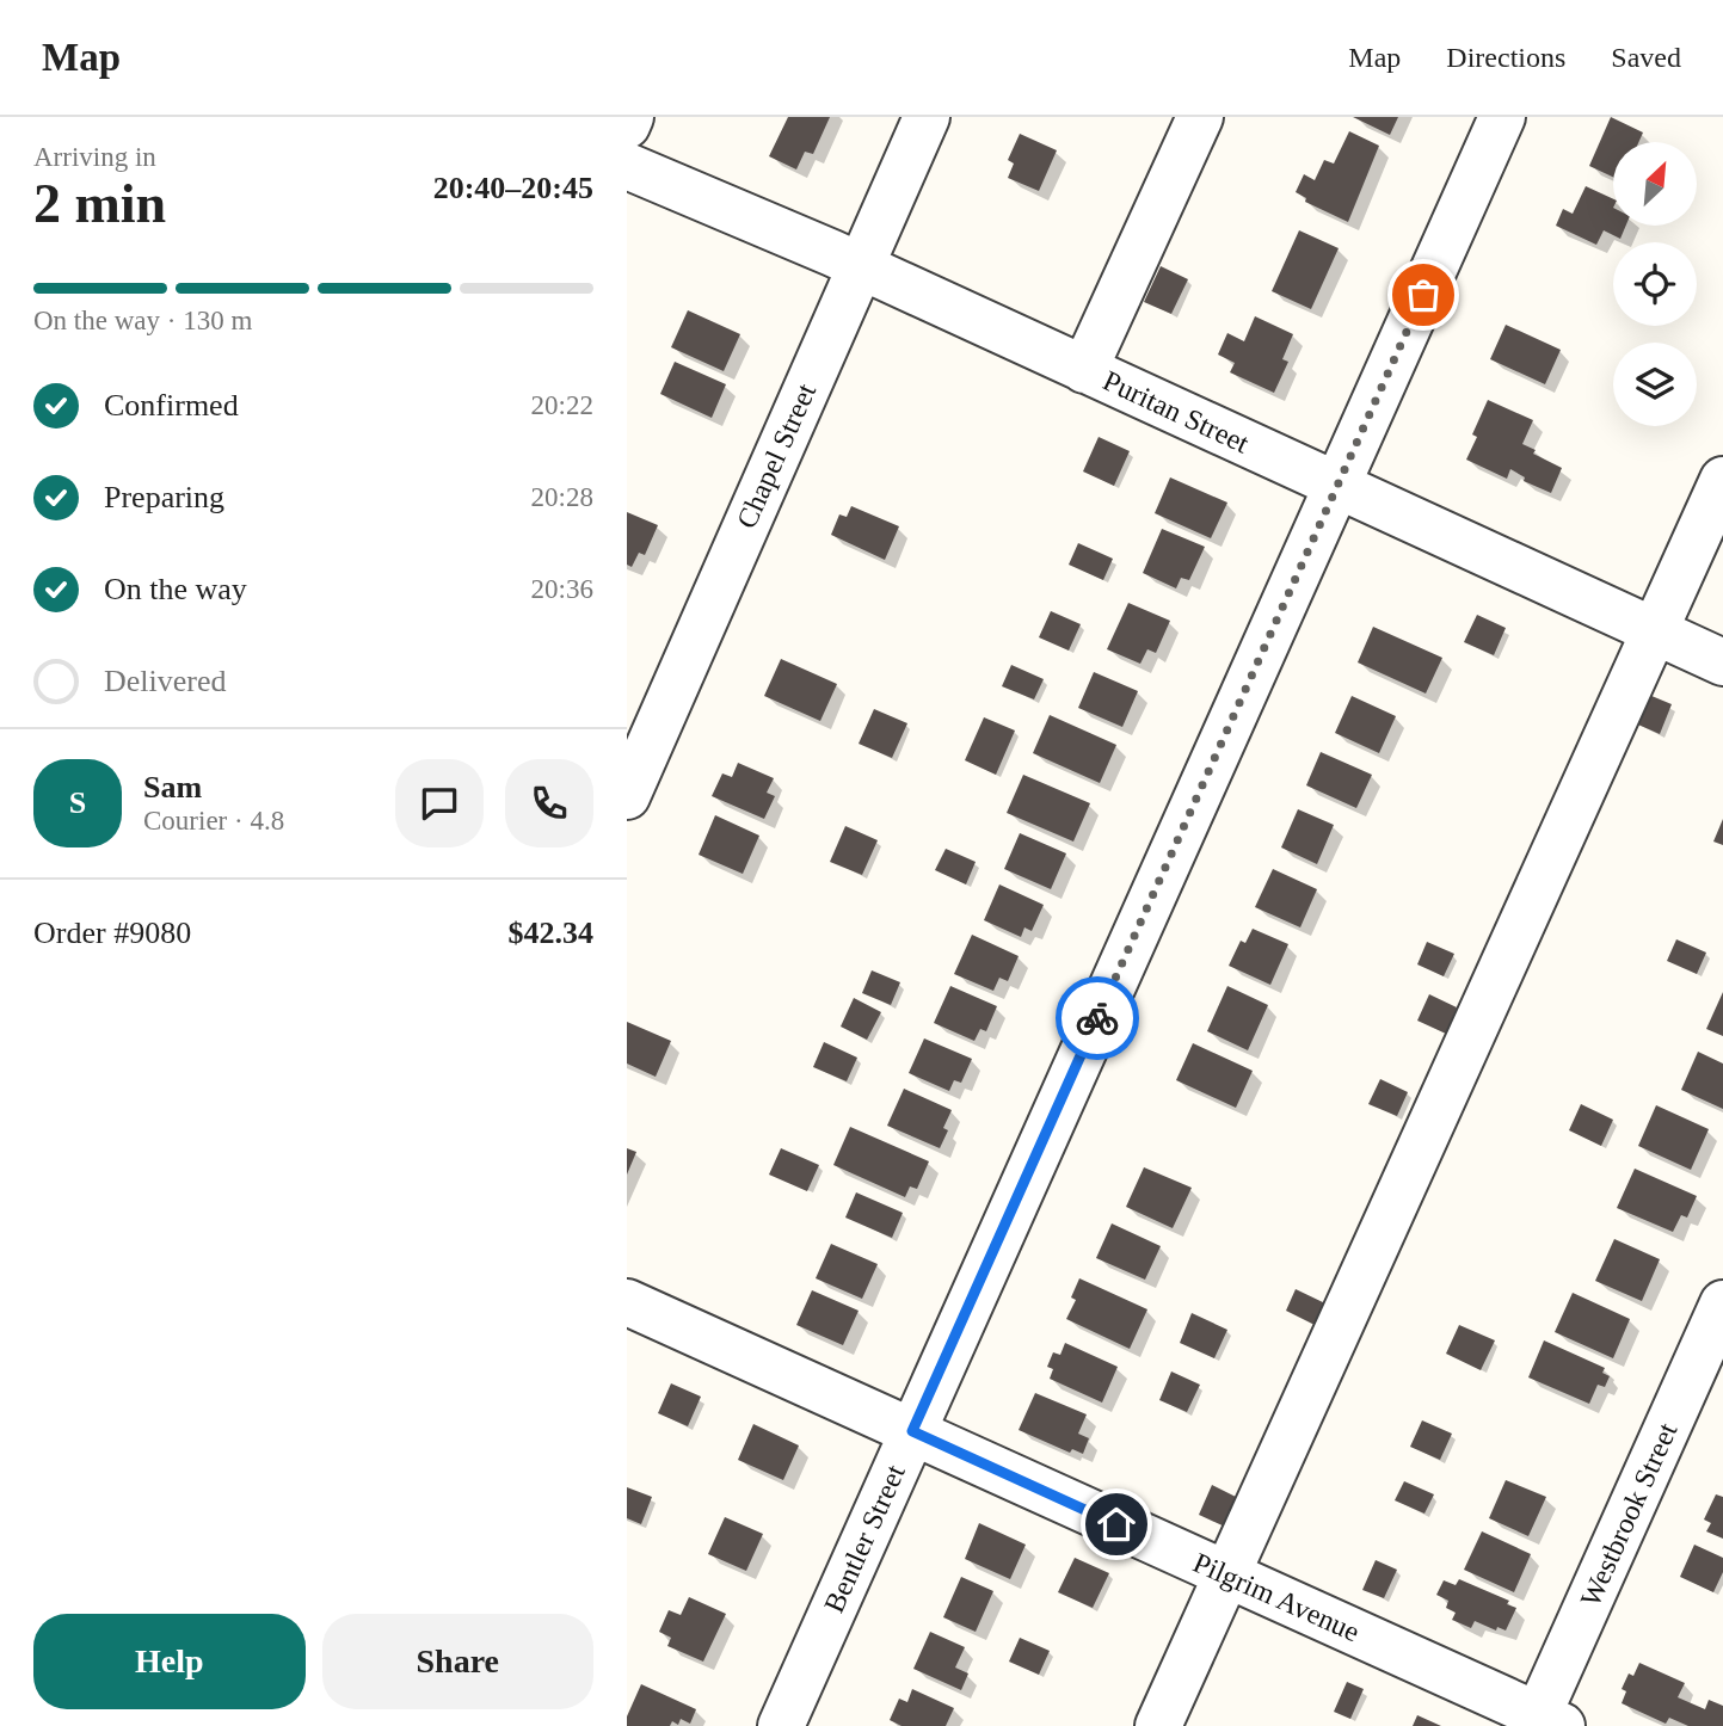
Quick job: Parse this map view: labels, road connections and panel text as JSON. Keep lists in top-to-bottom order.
{
  "streets": {
    "street": [
      "Puritan Street",
      "Chapel Street",
      "Westbrook Street",
      "Bentler Street",
      "Pilgrim Avenue"
    ]
  },
  "crossings": [
    ["Puritan Street", "Chapel Street"],
    ["Puritan Street", "Bentler Street"],
    ["Westbrook Street", "Pilgrim Avenue"],
    ["Bentler Street", "Pilgrim Avenue"]
  ],
  "north": "top right",
  "page": {
    "header": "Map",
    "nav": ["Map", "Directions", "Saved"],
    "heading": ["2 min", "Arriving in", "20:40–20:45"],
    "panel": [
      "Sam",
      "Courier · 4.8",
      "Order #9080",
      "$42.34"
    ],
    "bar": "On the way · 130 m",
    "list": [
      ["Confirmed", "20:22"],
      ["Preparing", "20:28"],
      ["On the way", "20:36"],
      "Delivered"
    ],
    "round": "S",
    "buttons": ["Help", "Share"]
  }
}
